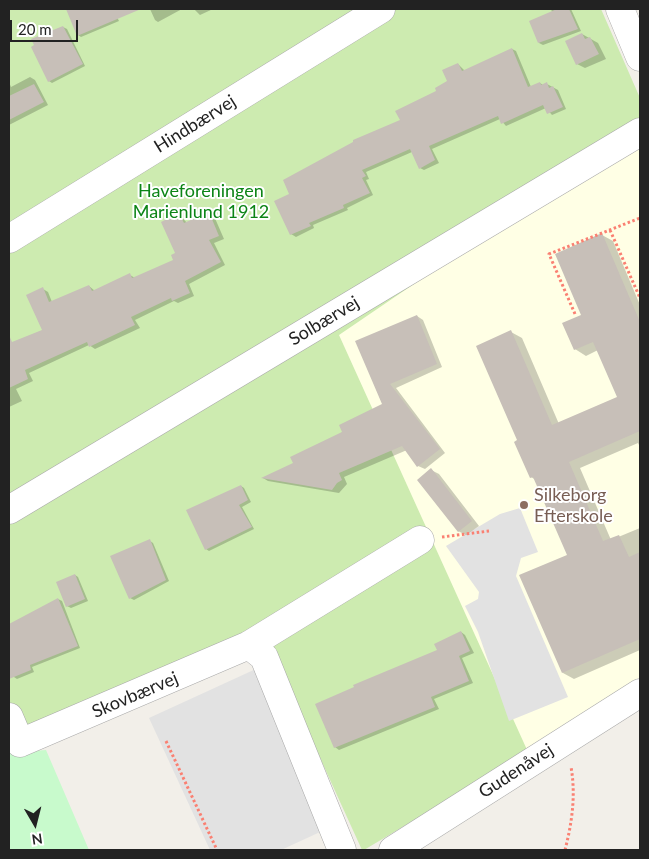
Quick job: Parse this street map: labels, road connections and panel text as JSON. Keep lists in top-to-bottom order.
{
  "streets": {
    "street": [
      "Hindbærvej",
      "Solbærvej",
      "Skovbærvej",
      "Gudenåvej"
    ]
  },
  "parks": ["Haveforeningen Marienlund 1912"],
  "places": ["Silkeborg Efterskole"],
  "scale_bar": "20 m",
  "north": "bottom"
}
